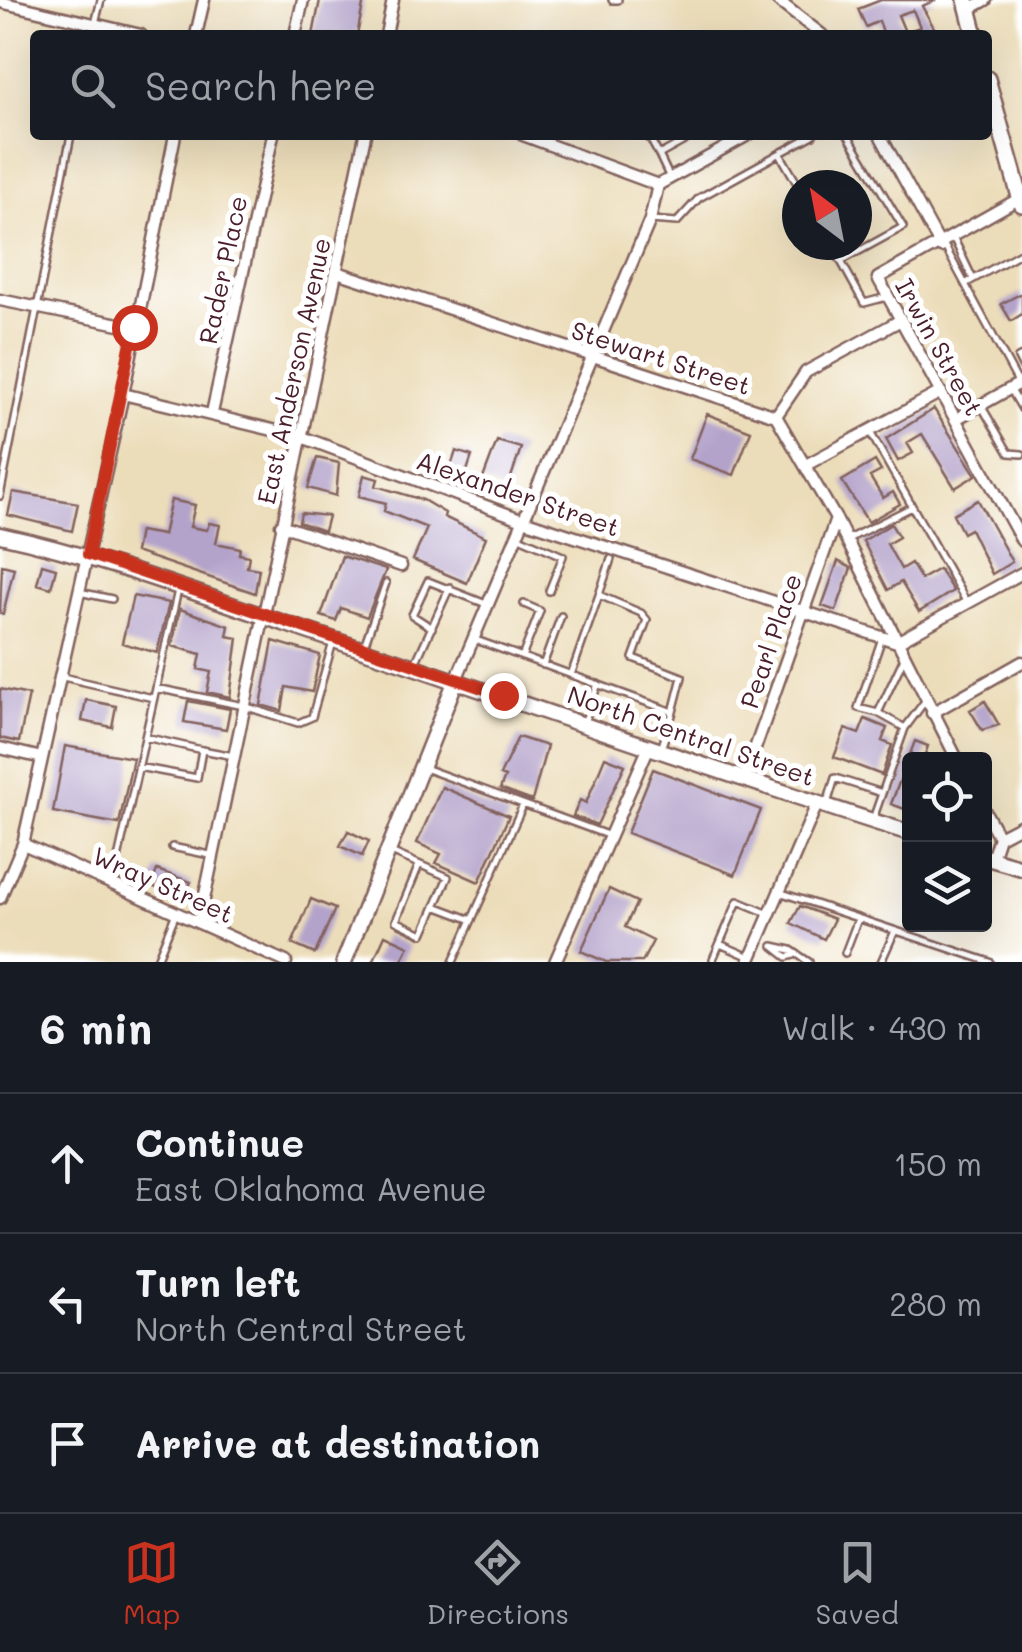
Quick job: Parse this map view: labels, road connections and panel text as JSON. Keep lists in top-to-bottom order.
{
  "streets": {
    "main road": ["North Central Street"],
    "street": [
      "Rader Place",
      "Irwin Street",
      "Stewart Street",
      "East Anderson Avenue",
      "Alexander Street",
      "Pearl Place",
      "Wray Street"
    ]
  },
  "crossings": [
    ["Rader Place", "Alexander Street"],
    ["Stewart Street", "East Anderson Avenue"],
    ["Stewart Street", "Alexander Street"],
    ["Stewart Street", "Pearl Place"],
    ["East Anderson Avenue", "Alexander Street"],
    ["East Anderson Avenue", "North Central Street"],
    ["East Anderson Avenue", "Wray Street"],
    ["Alexander Street", "Pearl Place"],
    ["Pearl Place", "North Central Street"]
  ],
  "north": "top left",
  "page": {
    "search": "Search here",
    "heading": ["6 min", "Walk · 430 m"],
    "list": [
      ["Continue", "East Oklahoma Avenue", "150 m"],
      ["Turn left", "North Central Street", "280 m"],
      "Arrive at destination"
    ],
    "nav": ["Map", "Directions", "Saved"]
  }
}
